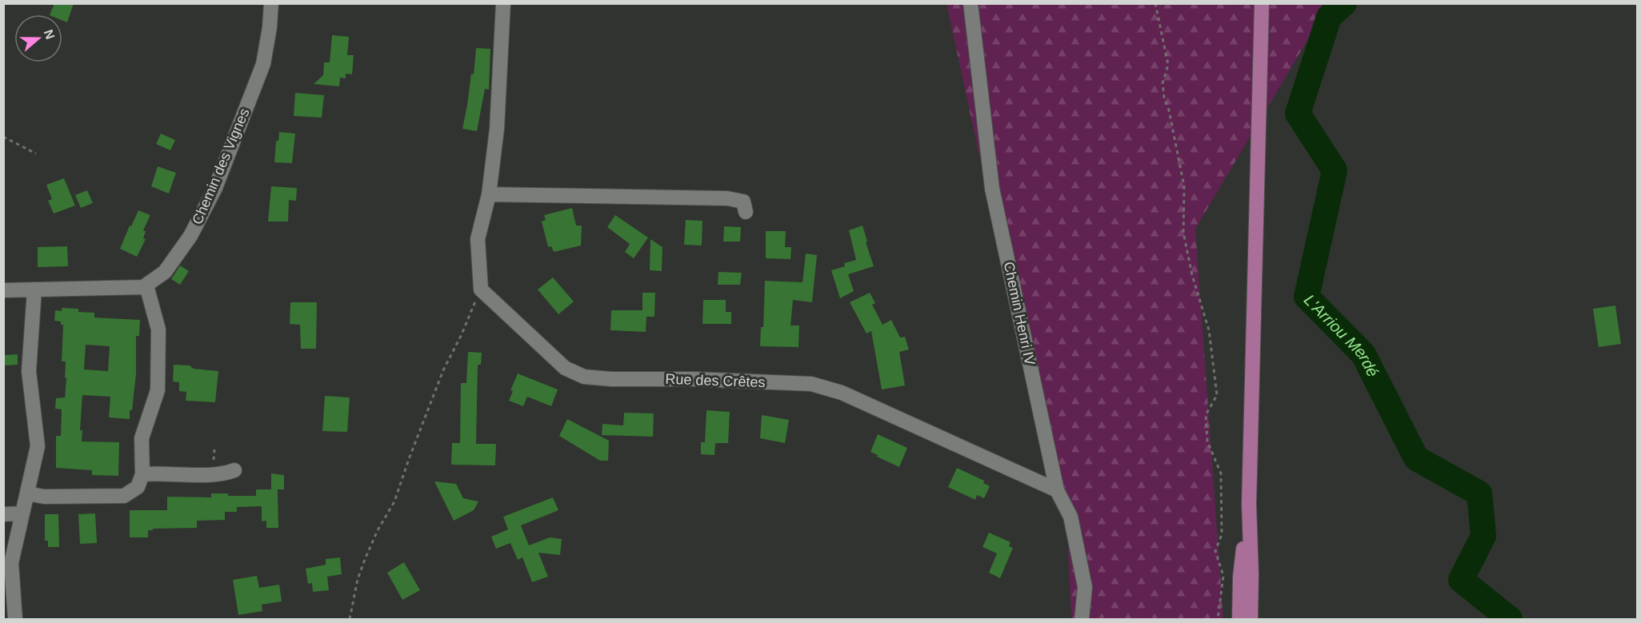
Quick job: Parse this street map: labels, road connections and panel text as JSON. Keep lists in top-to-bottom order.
{
  "streets": {
    "street": ["Chemin des Vignes", "Chemin Henri IV", "Rue des Crêtes"]
  },
  "crossings": [
    ["Chemin Henri IV", "Rue des Crêtes"]
  ],
  "water": ["L'Arriou Merdé"],
  "north": "right"
}
